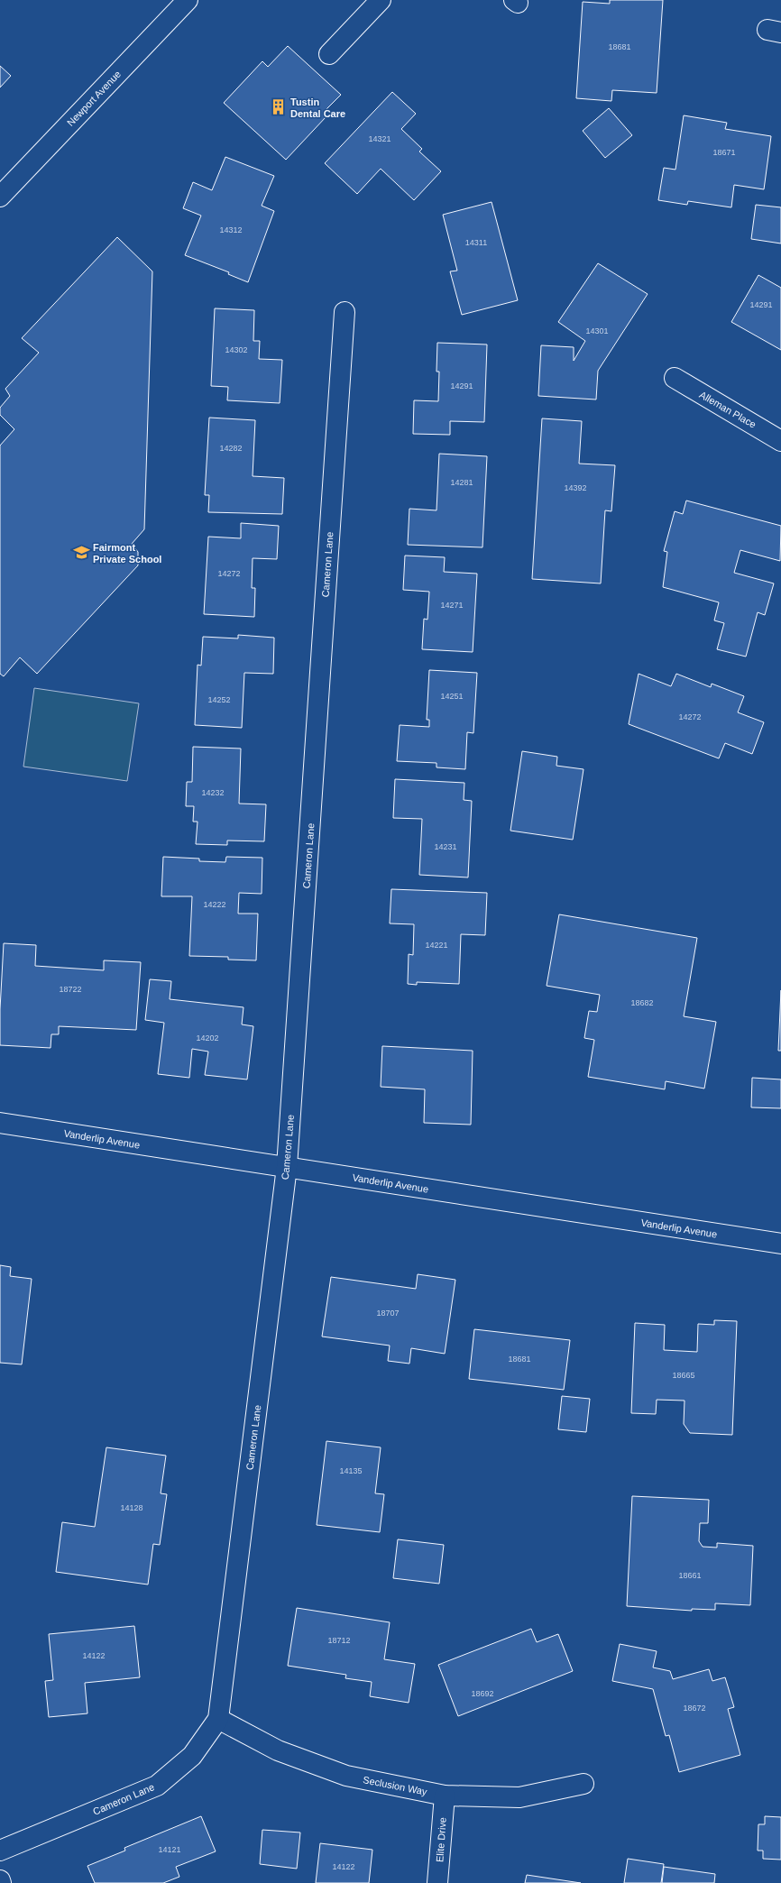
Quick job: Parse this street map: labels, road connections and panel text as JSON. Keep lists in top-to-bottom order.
{
  "streets": {
    "street": [
      "Newport Avenue",
      "Alleman Place",
      "Cameron Lane",
      "Vanderlip Avenue",
      "Seclusion Way",
      "Elite Drive"
    ]
  },
  "crossings": [
    ["Cameron Lane", "Vanderlip Avenue"],
    ["Cameron Lane", "Seclusion Way"],
    ["Seclusion Way", "Elite Drive"]
  ],
  "places": {
    "building": ["Tustin Dental Care"],
    "school or university": ["Fairmont Private School"]
  },
  "house_numbers": [
    "18681",
    "14321",
    "18671",
    "14312",
    "14311",
    "14291",
    "14301",
    "14302",
    "14291",
    "14282",
    "14281",
    "14392",
    "14272",
    "14271",
    "14251",
    "14252",
    "14272",
    "14232",
    "14231",
    "14222",
    "14221",
    "18722",
    "18682",
    "14202",
    "18707",
    "18681",
    "18665",
    "14135",
    "14128",
    "18661",
    "18712",
    "14122",
    "18692",
    "18672",
    "14121",
    "14122"
  ]
}
